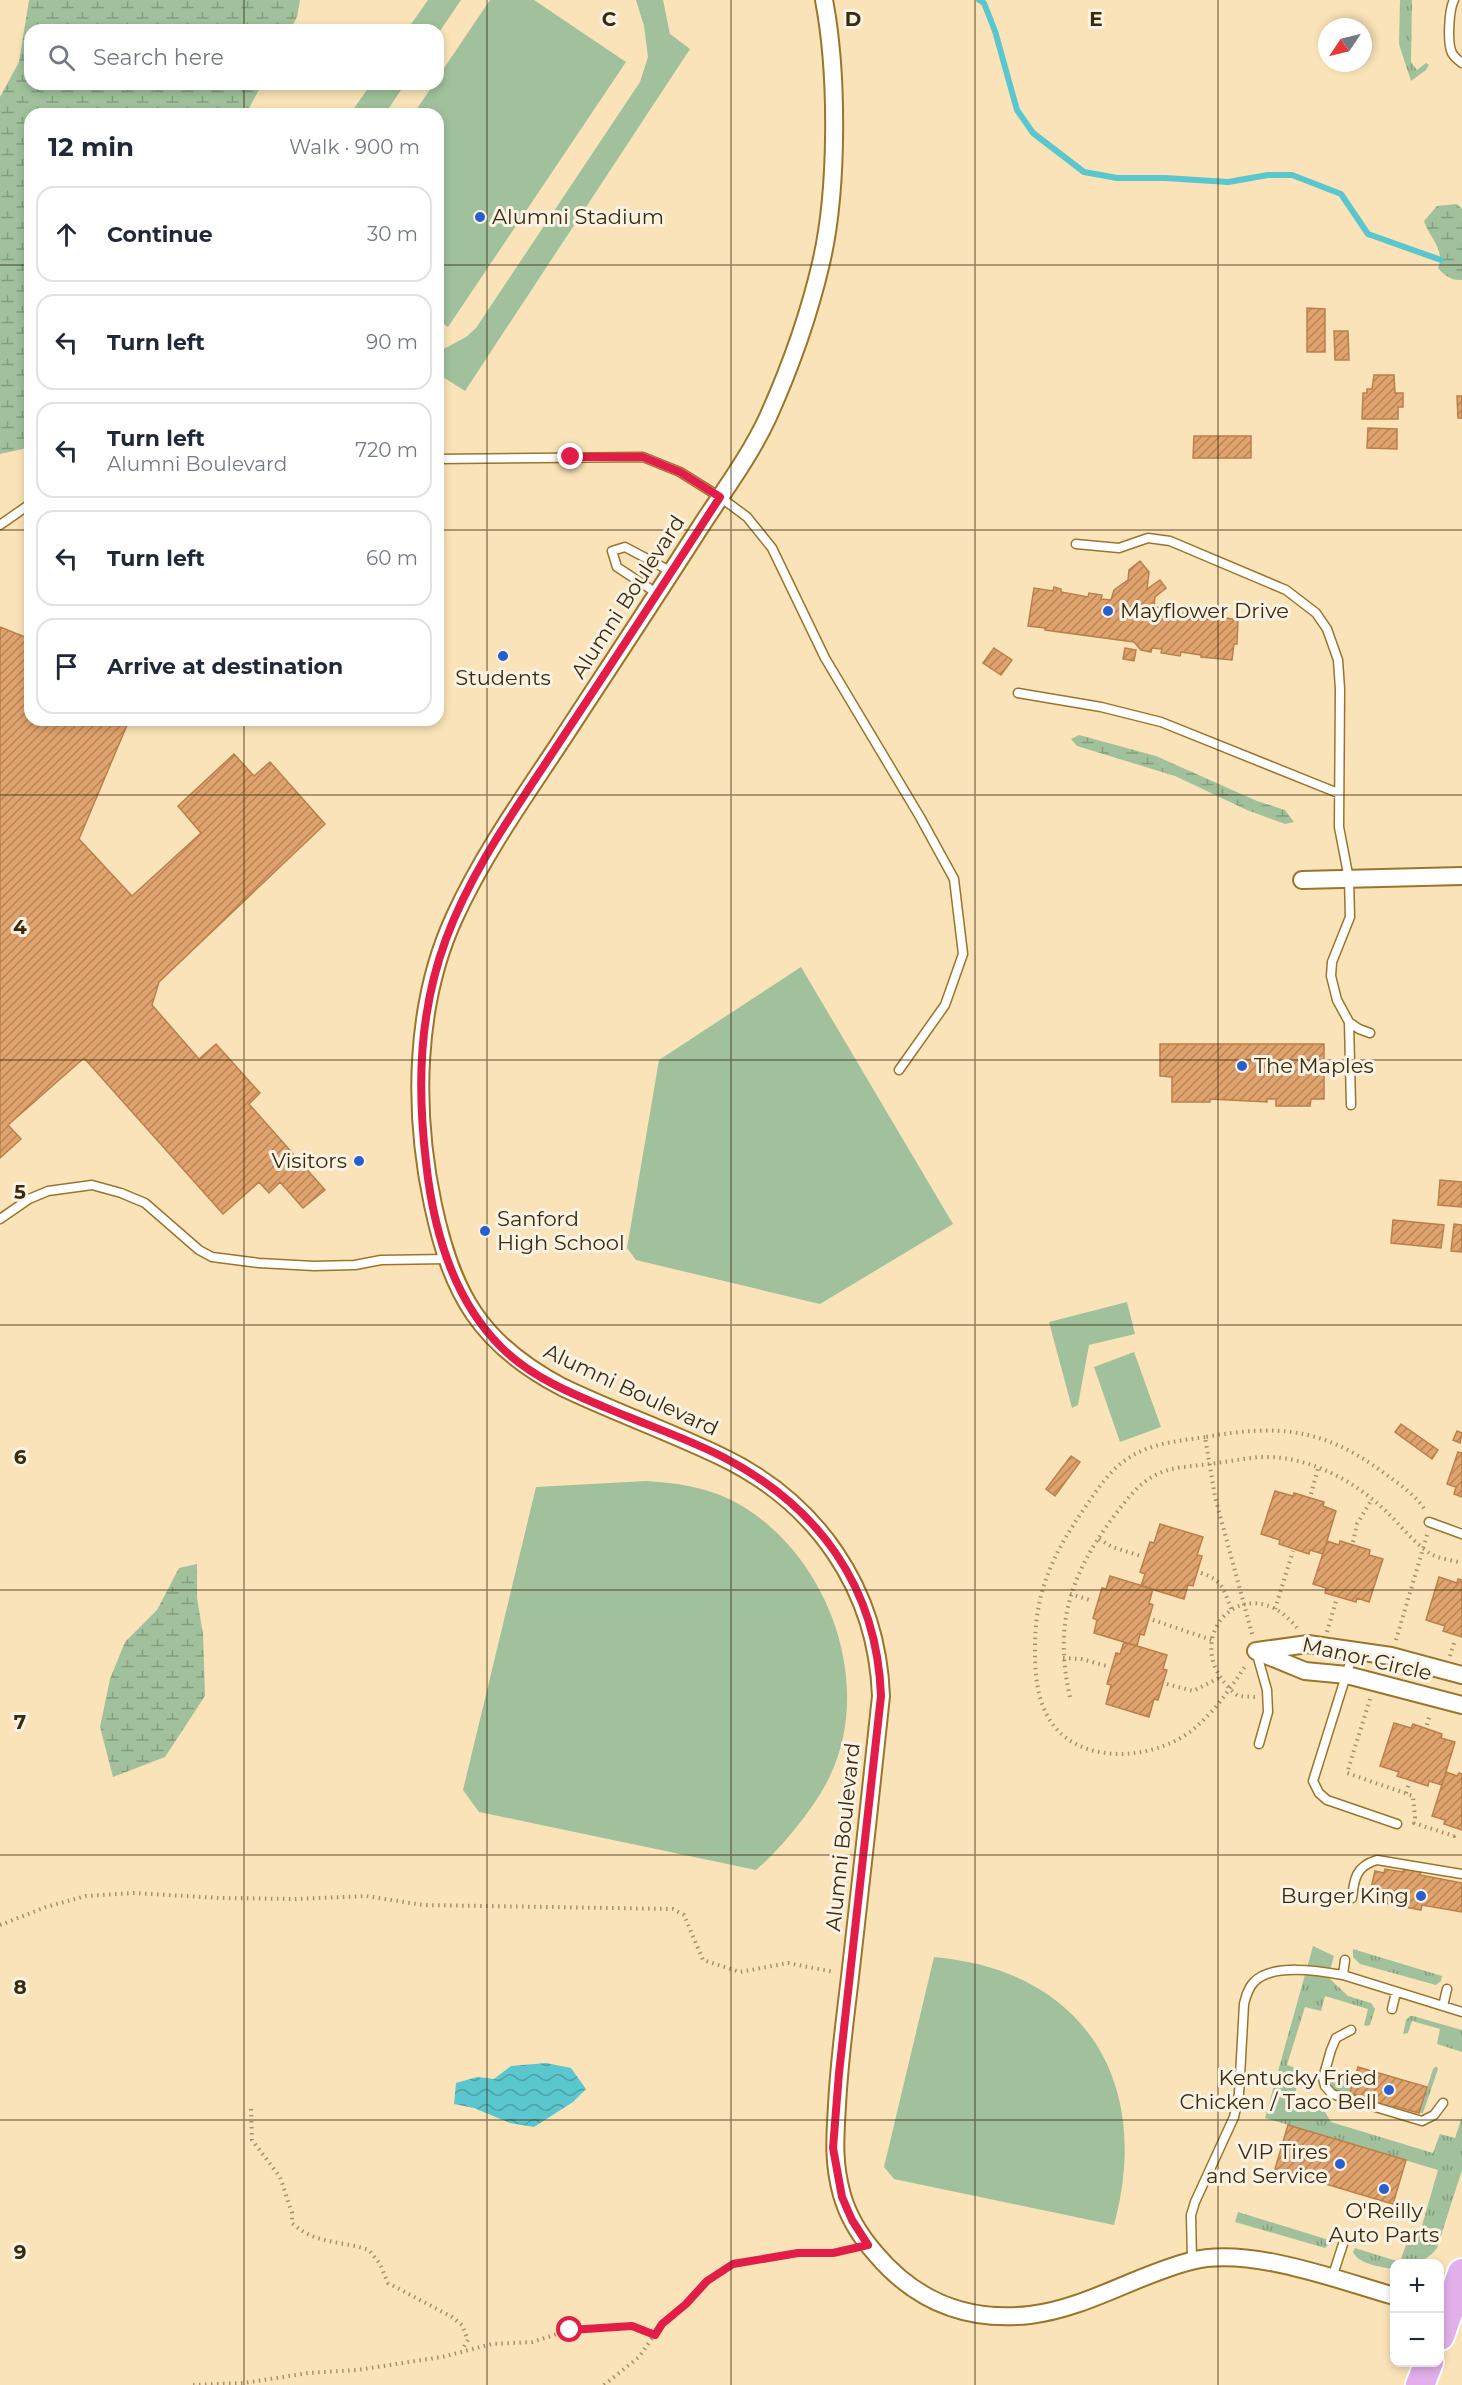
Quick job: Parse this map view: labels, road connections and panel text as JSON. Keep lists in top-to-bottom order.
{
  "streets": {
    "street": ["Alumni Boulevard", "Manor Circle"]
  },
  "places": [
    "Alumni Stadium",
    "Mayflower Drive",
    "Students",
    "The Maples",
    "Visitors",
    "Sanford High School",
    "Burger King",
    "Kentucky Fried Chicken / Taco Bell",
    "VIP Tires and Service",
    "O'Reilly Auto Parts"
  ],
  "north": "bottom left",
  "page": {
    "search": "Search here",
    "heading": ["12 min", "Walk · 900 m"],
    "list": [
      ["Continue", "30 m"],
      ["Turn left", "90 m"],
      ["Turn left", "Alumni Boulevard", "720 m"],
      ["Turn left", "60 m"],
      "Arrive at destination"
    ],
    "map_buttons": ["+", "−"]
  },
  "grid": {
    "columns": ["C", "D", "E"],
    "rows": [
      "4",
      "5",
      "6",
      "7",
      "8",
      "9"
    ]
  }
}
